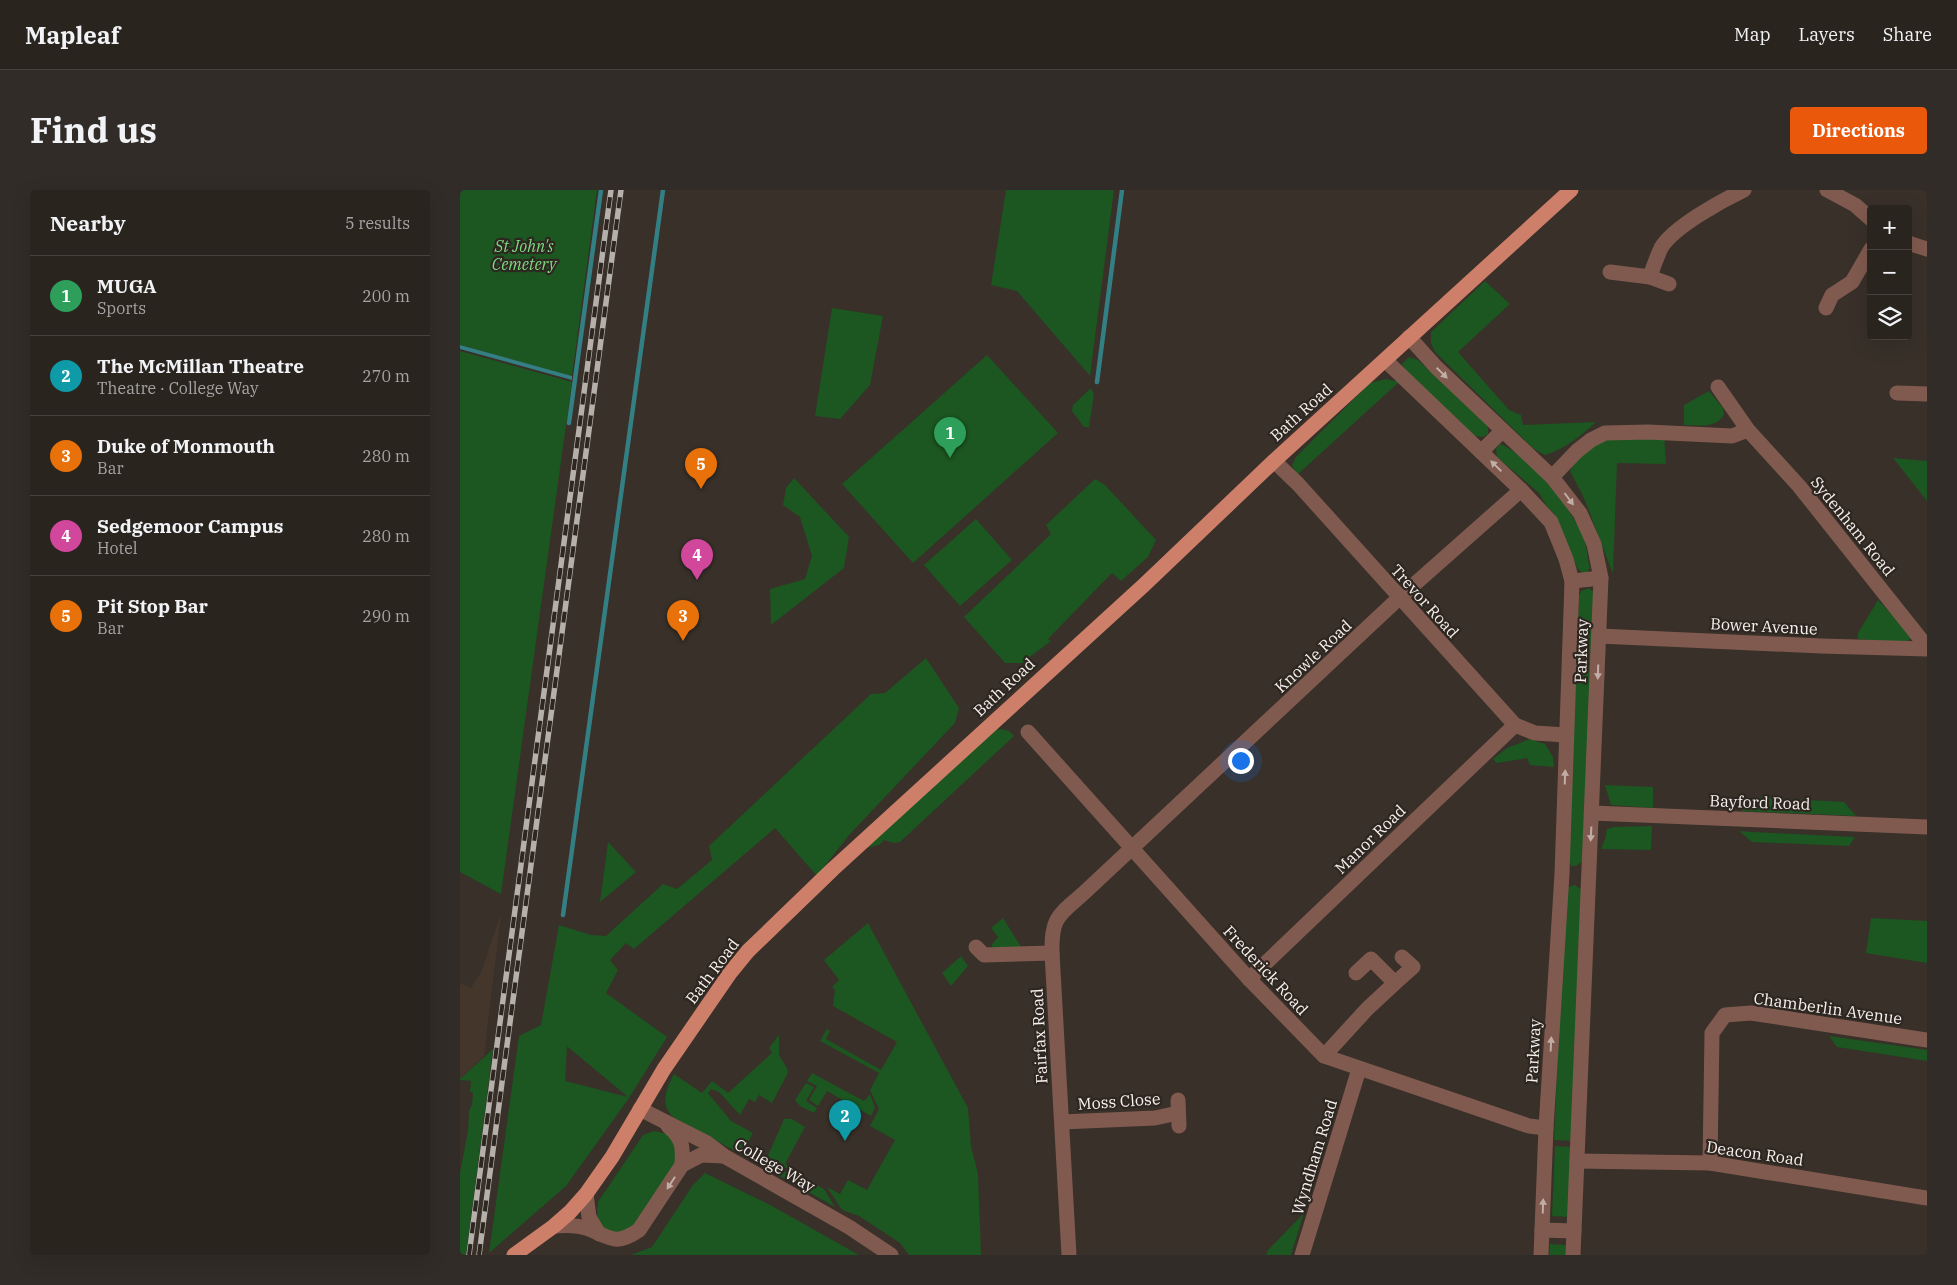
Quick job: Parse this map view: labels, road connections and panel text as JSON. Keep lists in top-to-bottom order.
{
  "streets": {
    "main road": ["Bath Road"],
    "street": [
      "Sydenham Road",
      "Trevor Road",
      "Bower Avenue",
      "Parkway",
      "Knowle Road",
      "Bayford Road",
      "Manor Road",
      "Frederick Road",
      "Chamberlin Avenue",
      "Fairfax Road",
      "Moss Close",
      "Deacon Road",
      "Wyndham Road",
      "College Way"
    ]
  },
  "crossings": [
    ["Bath Road", "Trevor Road"],
    ["Bath Road", "Parkway"],
    ["Bath Road", "College Way"],
    ["Sydenham Road", "Bower Avenue"],
    ["Trevor Road", "Parkway"],
    ["Trevor Road", "Knowle Road"],
    ["Trevor Road", "Manor Road"],
    ["Bower Avenue", "Parkway"],
    ["Parkway", "Knowle Road"],
    ["Parkway", "Bayford Road"],
    ["Parkway", "Frederick Road"],
    ["Parkway", "Deacon Road"],
    ["Knowle Road", "Frederick Road"],
    ["Knowle Road", "Fairfax Road"],
    ["Manor Road", "Frederick Road"],
    ["Frederick Road", "Fairfax Road"],
    ["Frederick Road", "Wyndham Road"],
    ["Chamberlin Avenue", "Deacon Road"],
    ["Fairfax Road", "Moss Close"]
  ],
  "parks": ["St John's Cemetery"],
  "page": {
    "header": "Mapleaf",
    "nav": ["Map", "Layers", "Share"],
    "title": "Find us",
    "buttons": "Directions",
    "heading": ["Nearby", "5 results"],
    "map_buttons": ["+", "−"],
    "list": [
      {
        "mark": "1",
        "name": "MUGA",
        "note": "Sports",
        "value": "200 m"
      },
      {
        "mark": "2",
        "name": "The McMillan Theatre",
        "note": "Theatre · College Way",
        "value": "270 m"
      },
      {
        "mark": "3",
        "name": "Duke of Monmouth",
        "note": "Bar",
        "value": "280 m"
      },
      {
        "mark": "4",
        "name": "Sedgemoor Campus",
        "note": "Hotel",
        "value": "280 m"
      },
      {
        "mark": "5",
        "name": "Pit Stop Bar",
        "note": "Bar",
        "value": "290 m"
      }
    ],
    "pins": [
      "1",
      "5",
      "4",
      "3",
      "2"
    ]
  }
}
